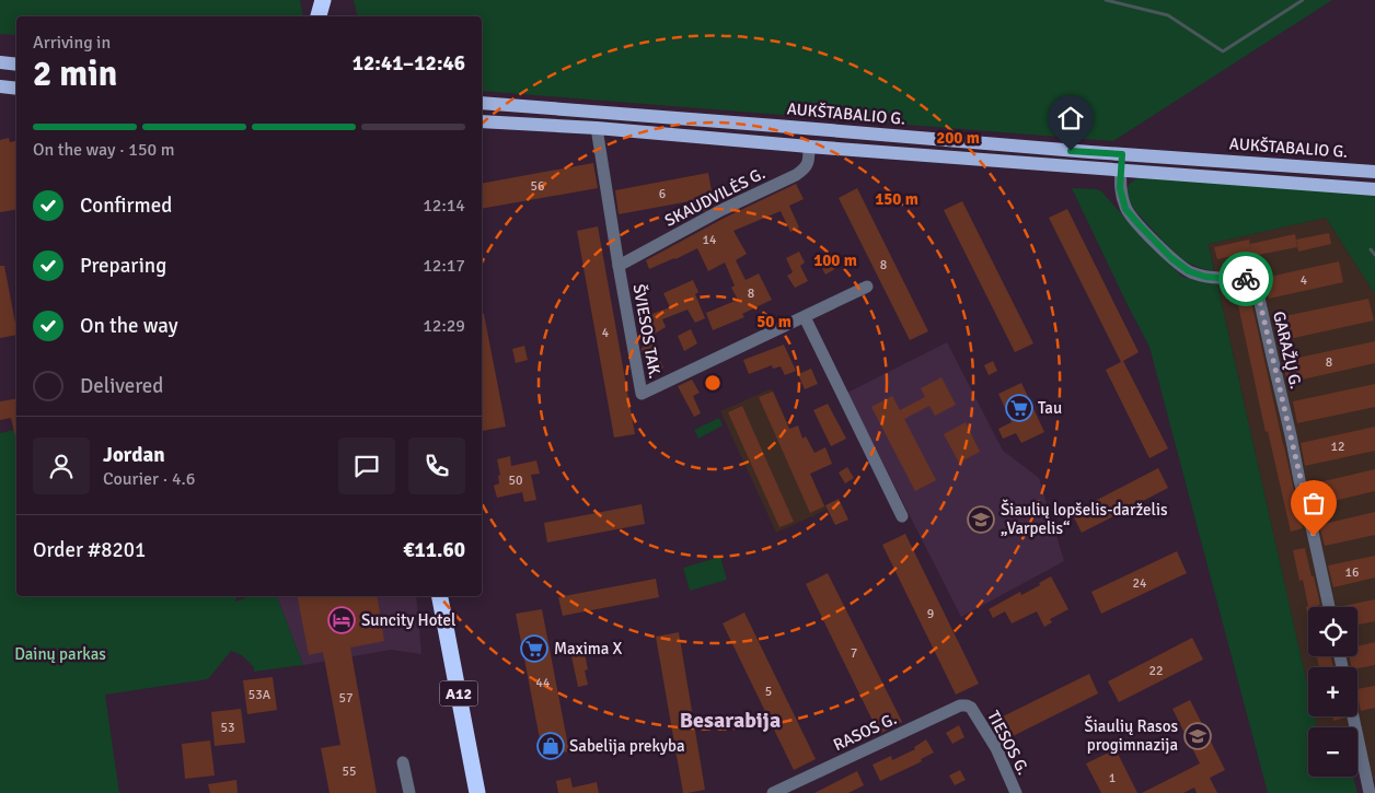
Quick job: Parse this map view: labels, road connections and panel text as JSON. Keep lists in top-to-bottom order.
{
  "streets": {
    "highway": ["A12"],
    "main road": ["AUKŠTABALIO G."],
    "street": [
      "SKAUDVILĖS G.",
      "ŠVIESOS TAK.",
      "GARAŽŲ G.",
      "RASOS G.",
      "TIESOS G."
    ]
  },
  "crossings": [
    ["SKAUDVILĖS G.", "ŠVIESOS TAK."],
    ["RASOS G.", "TIESOS G."]
  ],
  "districts": ["Besarabija"],
  "parks": ["Dainų parkas"],
  "places": {
    "supermarket": ["Tau", "Maxima X"],
    "school or university": ["Šiaulių lopšelis-darželis „Varpelis“", "Šiaulių Rasos progimnazija"],
    "hotel": ["Suncity Hotel"],
    "shop": ["Sabelija prekyba"]
  },
  "house_numbers": [
    "56",
    "6",
    "14",
    "8",
    "4",
    "8",
    "4",
    "8",
    "12",
    "50",
    "16",
    "24",
    "9",
    "7",
    "22",
    "44",
    "5",
    "53A",
    "57",
    "53",
    "55",
    "1"
  ],
  "page": {
    "heading": ["2 min", "Arriving in", "12:41–12:46"],
    "panel": [
      "Jordan",
      "Courier · 4.6",
      "Order #8201",
      "€11.60"
    ],
    "bar": "On the way · 150 m",
    "list": [
      ["Confirmed", "12:14"],
      ["Preparing", "12:17"],
      ["On the way", "12:29"],
      "Delivered"
    ],
    "map_buttons": ["+", "−"]
  },
  "rings": [
    "200 m",
    "150 m",
    "100 m",
    "50 m"
  ]
}
